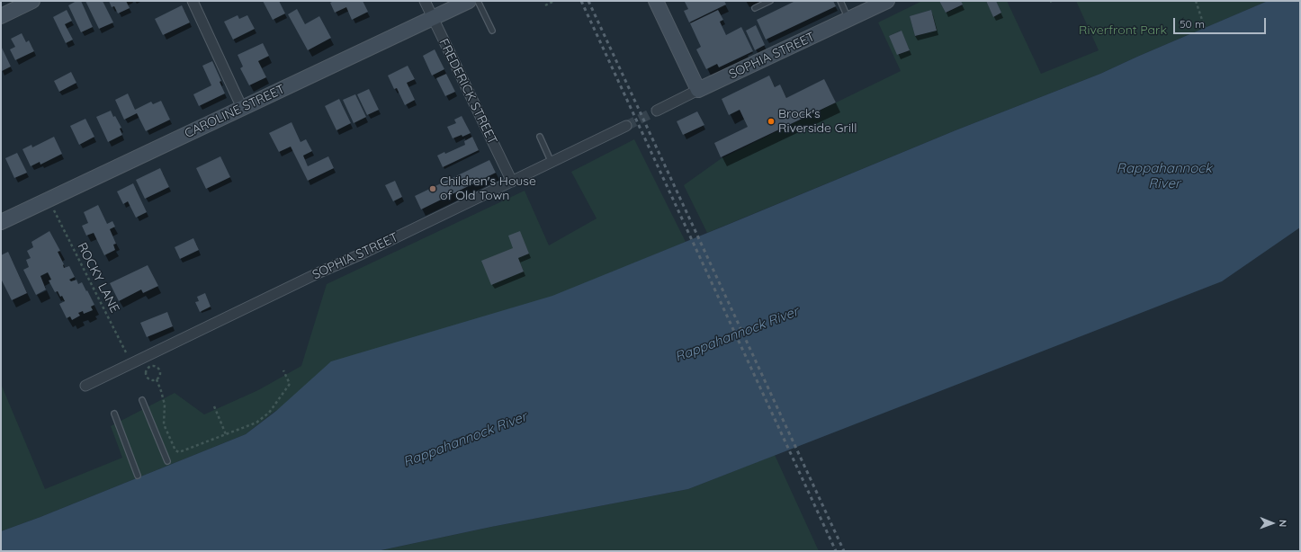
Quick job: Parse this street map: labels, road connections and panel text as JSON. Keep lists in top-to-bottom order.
{
  "streets": {
    "street": ["SOPHIA STREET", "FREDERICK STREET", "CAROLINE STREET"],
    "path": ["ROCKY LANE"]
  },
  "crossings": [
    ["SOPHIA STREET", "FREDERICK STREET"],
    ["SOPHIA STREET", "ROCKY LANE"],
    ["FREDERICK STREET", "CAROLINE STREET"],
    ["CAROLINE STREET", "ROCKY LANE"]
  ],
  "water": ["Rappahannock River"],
  "parks": ["Riverfront Park"],
  "places": ["Brock's Riverside Grill", "Children's House of Old Town"],
  "scale_bar": "50 m",
  "north": "right"
}
